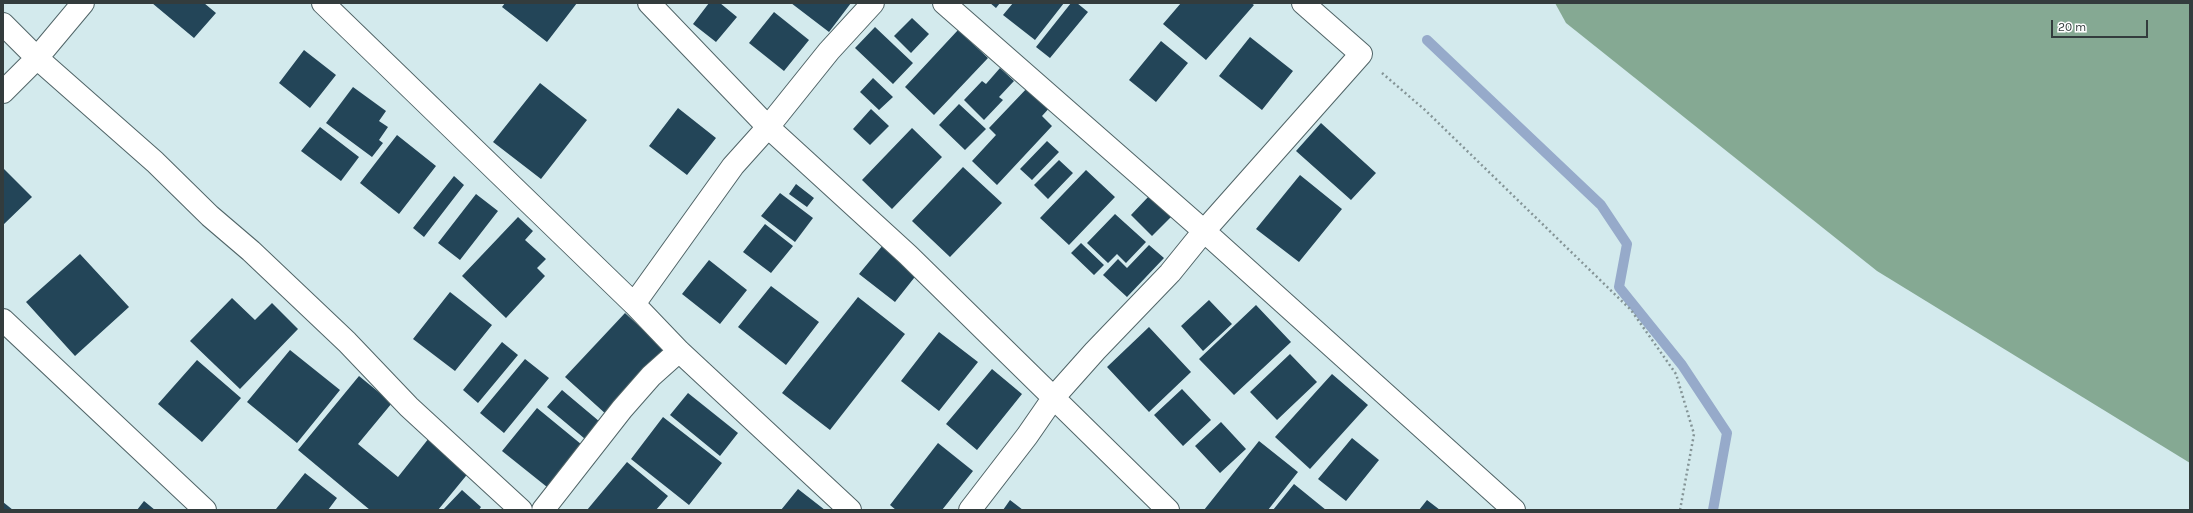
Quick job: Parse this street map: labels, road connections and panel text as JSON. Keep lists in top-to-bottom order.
{
  "scale_bar": "20 m"
}
